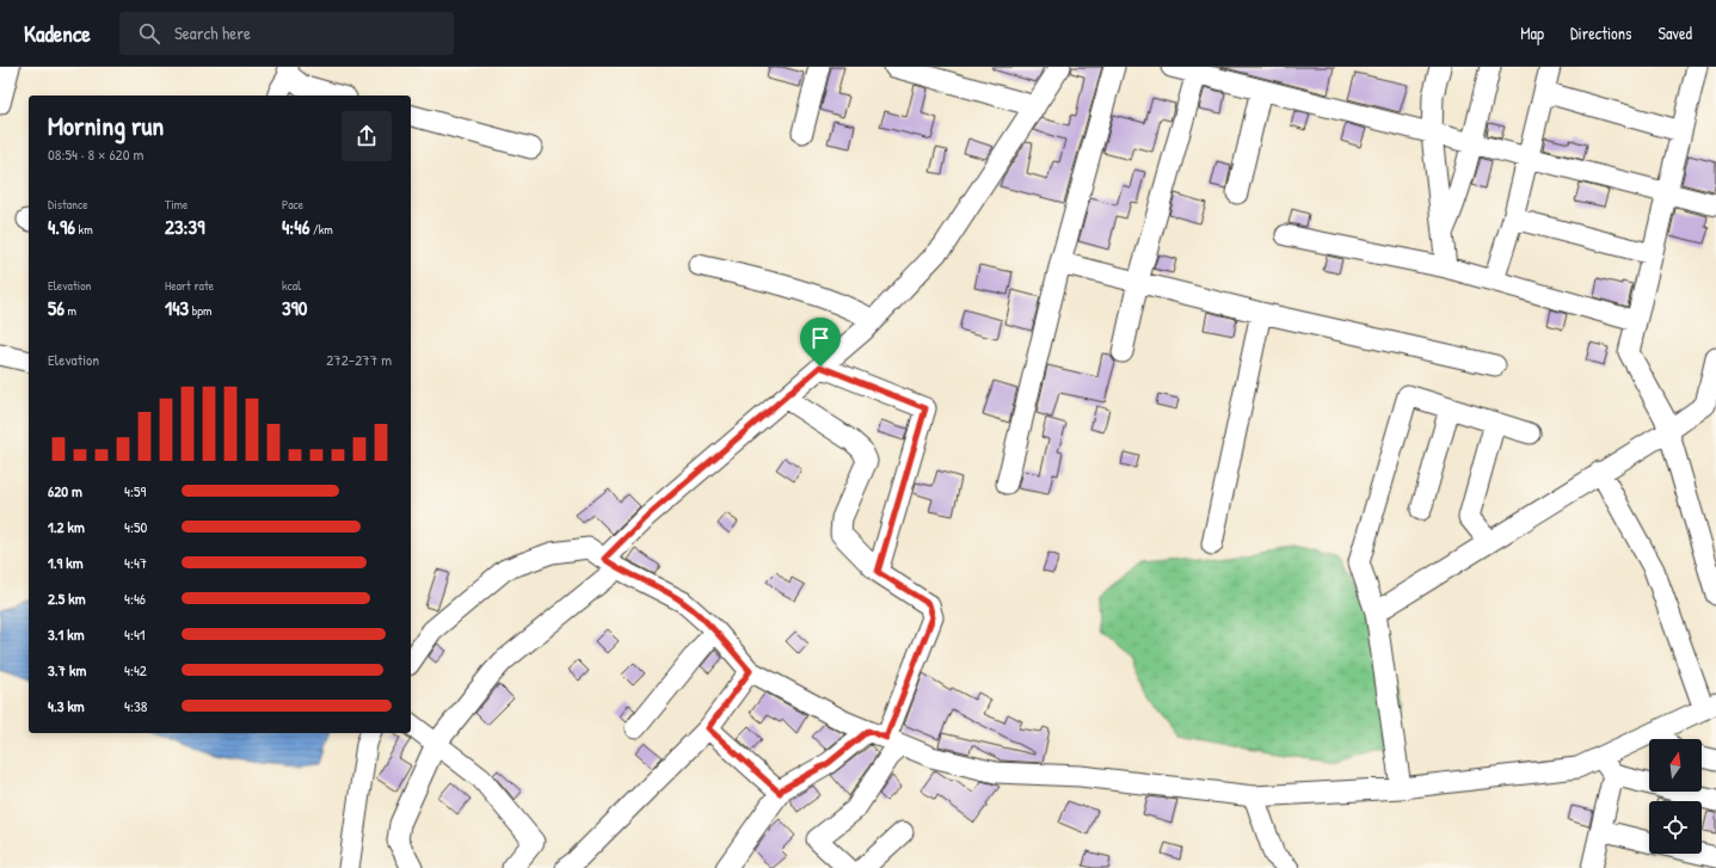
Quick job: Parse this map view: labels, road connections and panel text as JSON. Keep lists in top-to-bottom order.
{
  "north": "top",
  "page": {
    "header": "Kadence",
    "search": "Search here",
    "nav": ["Map", "Directions", "Saved"],
    "heading": ["Morning run", "08:54 · 8 × 620 m"],
    "stats": [
      ["Distance", "4.96 km"],
      ["Time", "23:39"],
      ["Pace", "4:46 /km"],
      ["Elevation", "56 m"],
      ["Heart rate", "143 bpm"],
      ["kcal", "390"]
    ],
    "chart": ["Elevation", "272–277 m"],
    "list": [
      {
        "name": "620 m",
        "note": "4:59"
      },
      {
        "name": "1.2 km",
        "note": "4:50"
      },
      {
        "name": "1.9 km",
        "note": "4:47"
      },
      {
        "name": "2.5 km",
        "note": "4:46"
      },
      {
        "name": "3.1 km",
        "note": "4:41"
      },
      {
        "name": "3.7 km",
        "note": "4:42"
      },
      {
        "name": "4.3 km",
        "note": "4:38"
      }
    ]
  }
}
